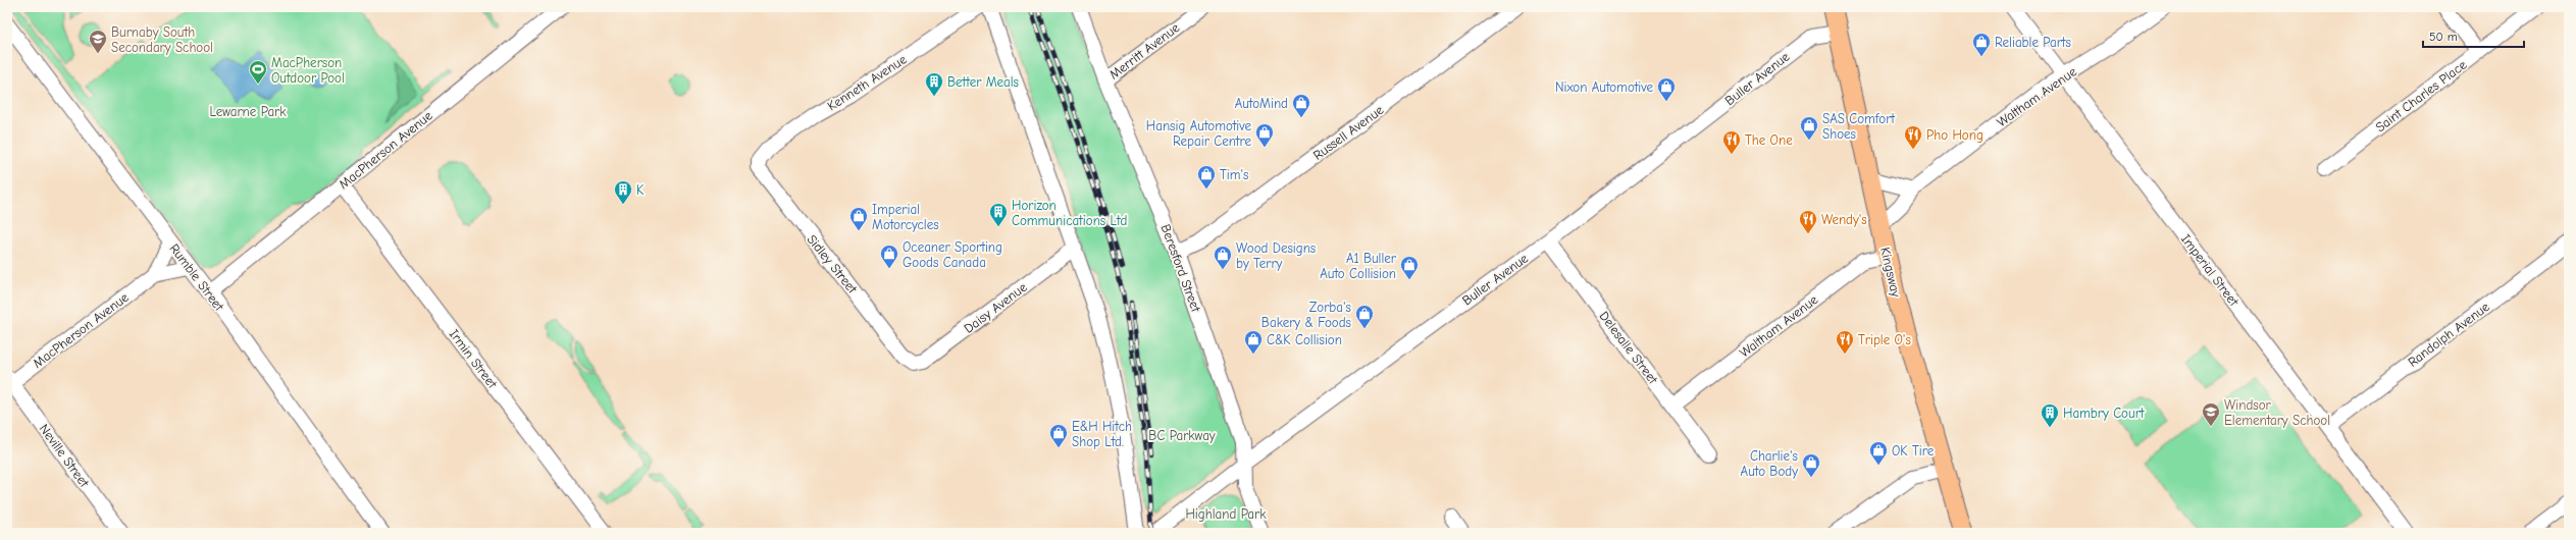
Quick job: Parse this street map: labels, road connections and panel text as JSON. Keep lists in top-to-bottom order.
{
  "streets": {
    "main road": ["Kingsway"],
    "street": [
      "Merritt Avenue",
      "Buller Avenue",
      "Kenneth Avenue",
      "Saint Charles Place",
      "Waltham Avenue",
      "Russell Avenue",
      "MacPherson Avenue",
      "Sidley Street",
      "Beresford Street",
      "Imperial Street",
      "Rumble Street",
      "Daisy Avenue",
      "Randolph Avenue",
      "Delesalle Street",
      "Irmin Street",
      "Neville Street"
    ]
  },
  "crossings": [
    ["Merritt Avenue", "Beresford Street"],
    ["Buller Avenue", "Beresford Street"],
    ["Buller Avenue", "Kingsway"],
    ["Buller Avenue", "Delesalle Street"],
    ["Kenneth Avenue", "Sidley Street"],
    ["Waltham Avenue", "Imperial Street"],
    ["Waltham Avenue", "Kingsway"],
    ["Waltham Avenue", "Delesalle Street"],
    ["Russell Avenue", "Beresford Street"],
    ["MacPherson Avenue", "Rumble Street"],
    ["MacPherson Avenue", "Irmin Street"],
    ["MacPherson Avenue", "Neville Street"],
    ["Sidley Street", "Daisy Avenue"],
    ["Imperial Street", "Randolph Avenue"]
  ],
  "parks": ["Lewarne Park", "BC Parkway", "Highland Park"],
  "places": {
    "school or university": ["Burnaby South Secondary School", "Windsor Elementary School"],
    "shop": [
      "Reliable Parts",
      "Nixon Automotive",
      "AutoMind",
      "SAS Comfort Shoes",
      "Hansig Automotive Repair Centre",
      "Tim's",
      "Imperial Motorcycles",
      "Oceaner Sporting Goods Canada",
      "Wood Designs by Terry",
      "A1 Buller Auto Collision",
      "Zorba's Bakery & Foods",
      "C&K Collision",
      "E&H Hitch Shop Ltd.",
      "OK Tire",
      "Charlie's Auto Body"
    ],
    "sports": ["MacPherson Outdoor Pool"],
    "building": [
      "Better Meals",
      "K",
      "Horizon Communications Ltd",
      "Hambry Court"
    ],
    "restaurant": [
      "Pho Hong",
      "The One",
      "Wendy's",
      "Triple O's"
    ]
  },
  "scale_bar": "50 m"
}
